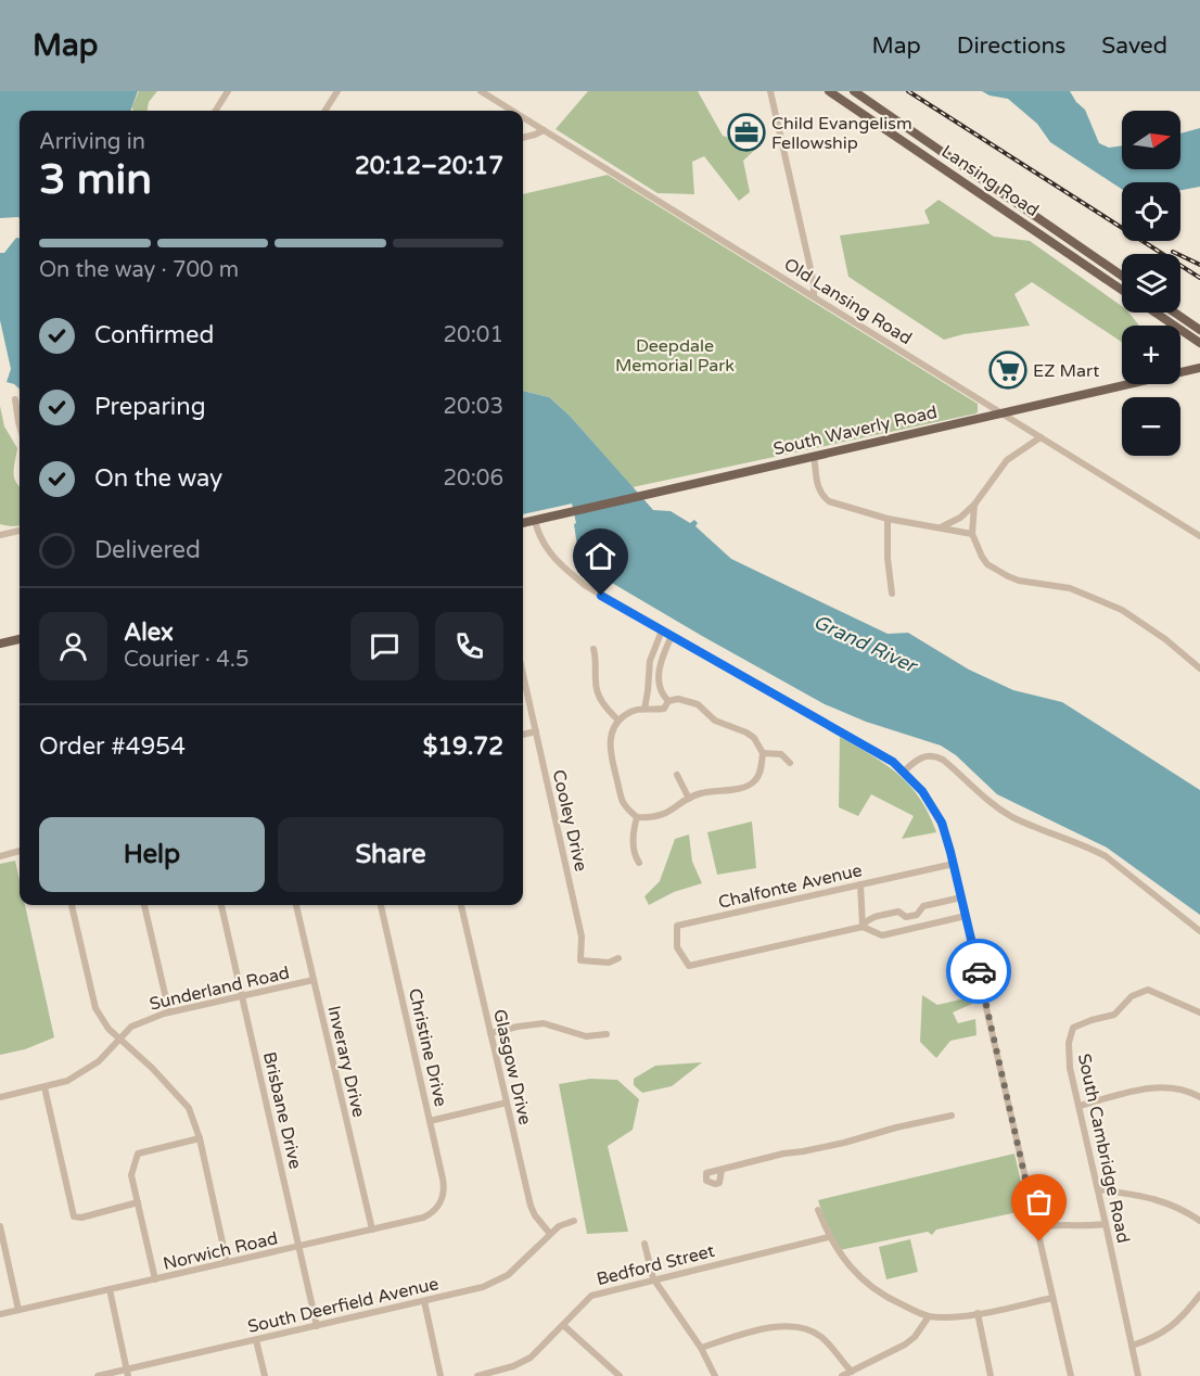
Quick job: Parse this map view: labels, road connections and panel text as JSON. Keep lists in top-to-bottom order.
{
  "streets": {
    "main road": ["Lansing Road", "South Waverly Road"],
    "street": [
      "Old Lansing Road",
      "Cooley Drive",
      "Chalfonte Avenue",
      "Sunderland Road",
      "Christine Drive",
      "Inverary Drive",
      "Glasgow Drive",
      "Brisbane Drive",
      "South Cambridge Road",
      "Norwich Road",
      "Bedford Street",
      "South Deerfield Avenue"
    ]
  },
  "crossings": [
    ["Old Lansing Road", "South Waverly Road"],
    ["Sunderland Road", "Inverary Drive"],
    ["Sunderland Road", "Brisbane Drive"],
    ["Christine Drive", "Norwich Road"],
    ["Inverary Drive", "Norwich Road"],
    ["Glasgow Drive", "South Deerfield Avenue"],
    ["Brisbane Drive", "Norwich Road"],
    ["Brisbane Drive", "South Deerfield Avenue"]
  ],
  "water": ["Grand River"],
  "parks": ["Deepdale Memorial Park"],
  "places": {
    "office": ["Child Evangelism Fellowship"],
    "supermarket": ["EZ Mart"]
  },
  "north": "right",
  "page": {
    "header": "Map",
    "nav": ["Map", "Directions", "Saved"],
    "map_buttons": ["+", "−"],
    "heading": ["3 min", "Arriving in", "20:12–20:17"],
    "panel": [
      "Alex",
      "Courier · 4.5",
      "Order #4954",
      "$19.72"
    ],
    "bar": "On the way · 700 m",
    "list": [
      ["Confirmed", "20:01"],
      ["Preparing", "20:03"],
      ["On the way", "20:06"],
      "Delivered"
    ],
    "buttons": ["Help", "Share"]
  }
}
